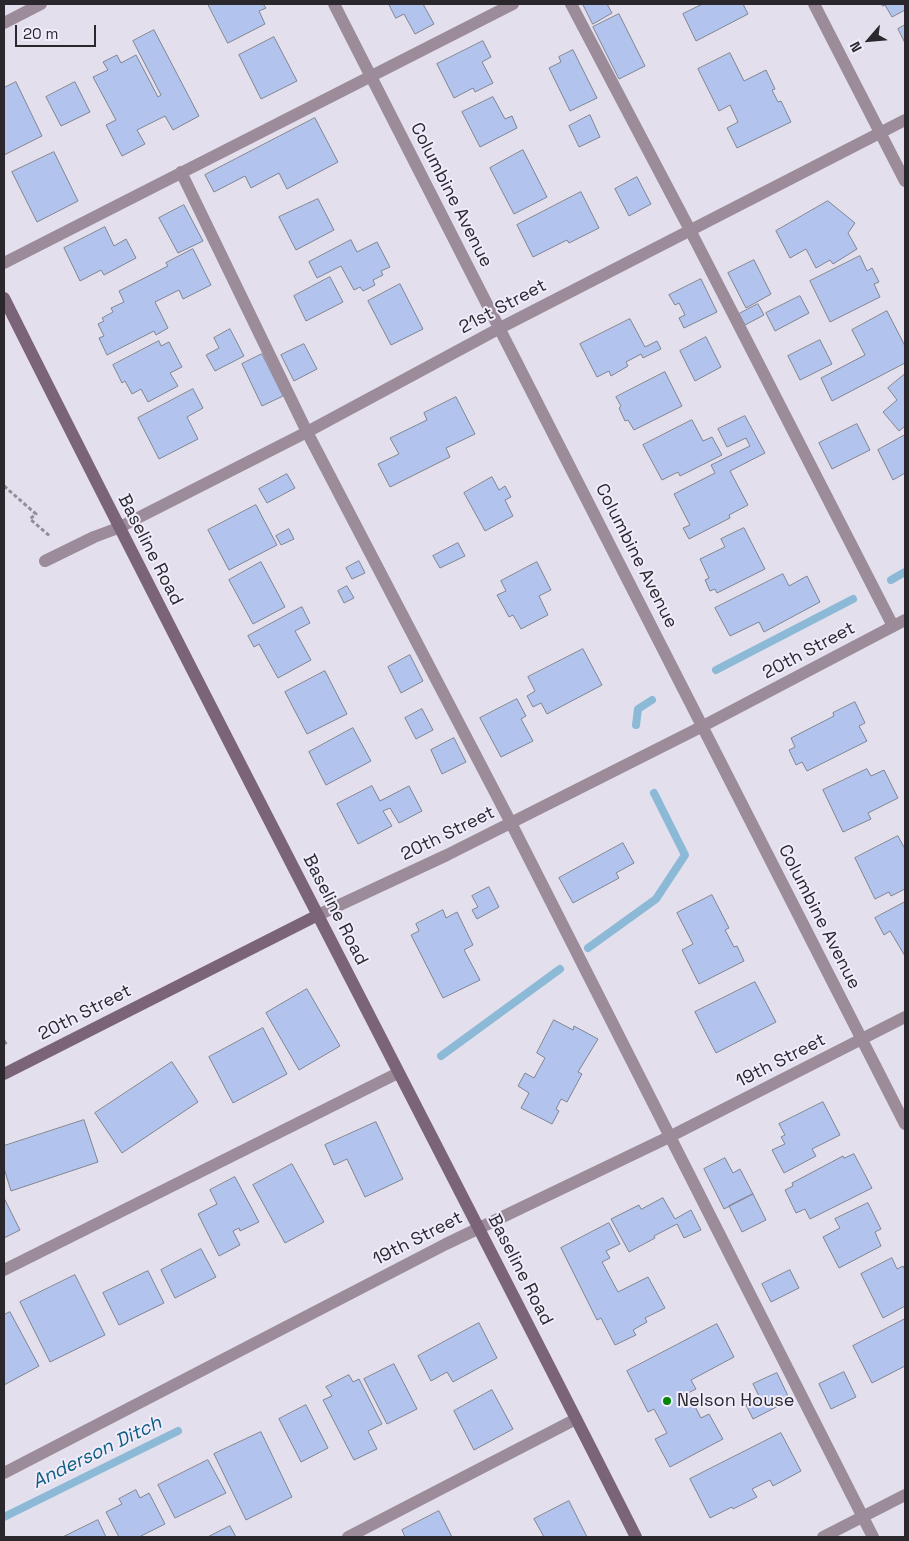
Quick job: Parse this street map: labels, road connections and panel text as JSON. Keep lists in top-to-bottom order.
{
  "streets": {
    "street": [
      "Columbine Avenue",
      "21st Street",
      "Baseline Road",
      "20th Street",
      "19th Street"
    ]
  },
  "crossings": [
    ["Columbine Avenue", "21st Street"],
    ["Columbine Avenue", "20th Street"],
    ["Columbine Avenue", "19th Street"],
    ["21st Street", "Baseline Road"],
    ["Baseline Road", "20th Street"],
    ["Baseline Road", "19th Street"]
  ],
  "water": ["Anderson Ditch"],
  "places": ["Nelson House"],
  "scale_bar": "20 m",
  "north": "bottom left"
}
